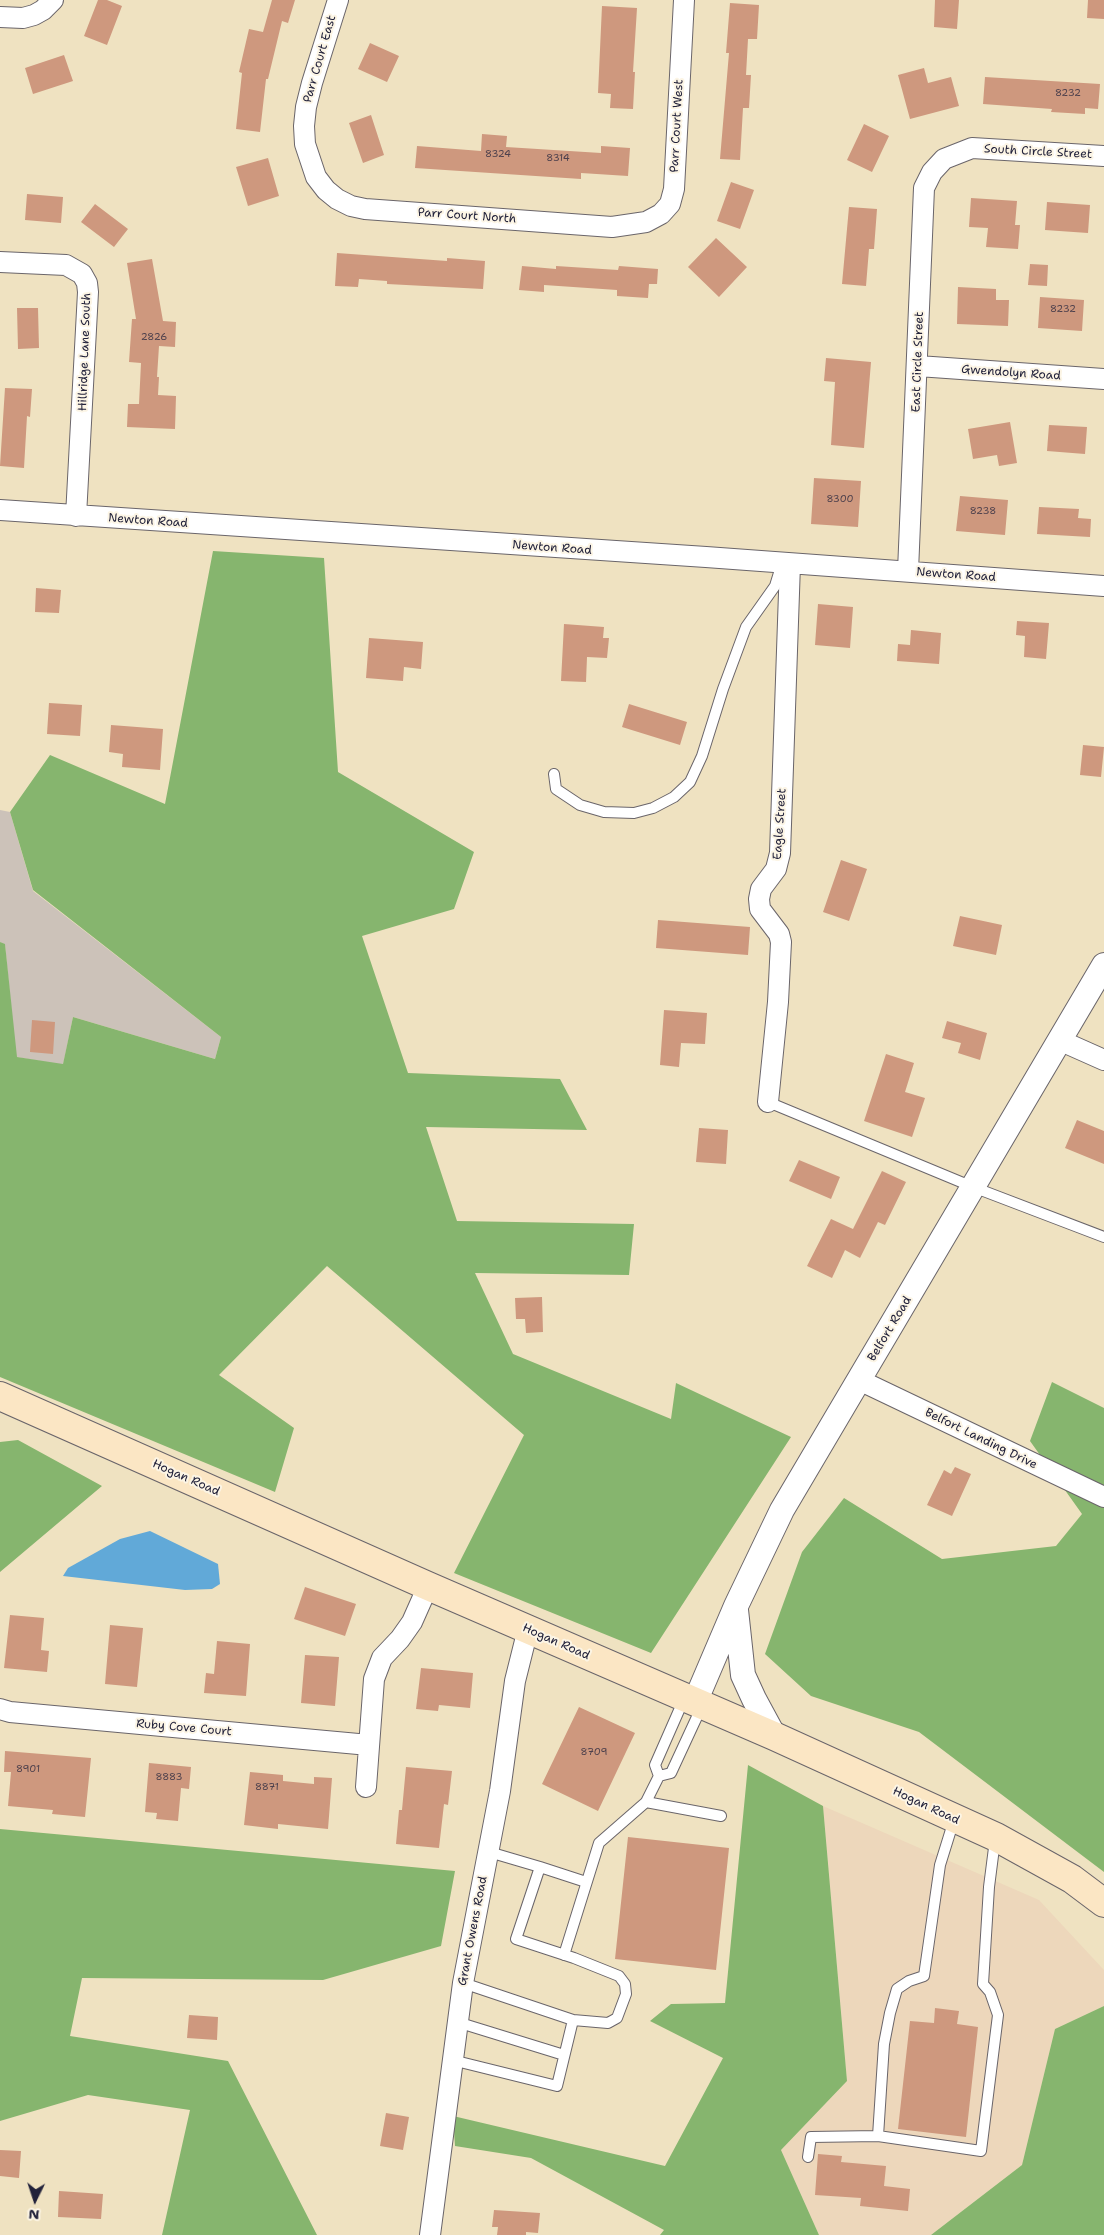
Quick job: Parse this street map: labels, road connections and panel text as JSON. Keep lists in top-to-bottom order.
{
  "streets": {
    "main road": ["Hogan Road"],
    "street": [
      "Parr Court East",
      "Parr Court West",
      "South Circle Street",
      "Parr Court North",
      "Hillridge Lane South",
      "East Circle Street",
      "Gwendolyn Road",
      "Newton Road",
      "Eagle Street",
      "Belfort Road",
      "Belfort Landing Drive",
      "Ruby Cove Court",
      "Grant Owens Road"
    ]
  },
  "crossings": [
    ["Parr Court East", "Parr Court North"],
    ["Parr Court West", "Parr Court North"],
    ["South Circle Street", "East Circle Street"],
    ["Hillridge Lane South", "Newton Road"],
    ["East Circle Street", "Gwendolyn Road"],
    ["East Circle Street", "Newton Road"],
    ["Newton Road", "Eagle Street"],
    ["Belfort Road", "Belfort Landing Drive"],
    ["Belfort Road", "Hogan Road"],
    ["Hogan Road", "Grant Owens Road"]
  ],
  "house_numbers": [
    "8232",
    "8324",
    "8314",
    "8232",
    "2826",
    "8300",
    "8238",
    "8709",
    "8901",
    "8883",
    "8871"
  ],
  "north": "bottom"
}
